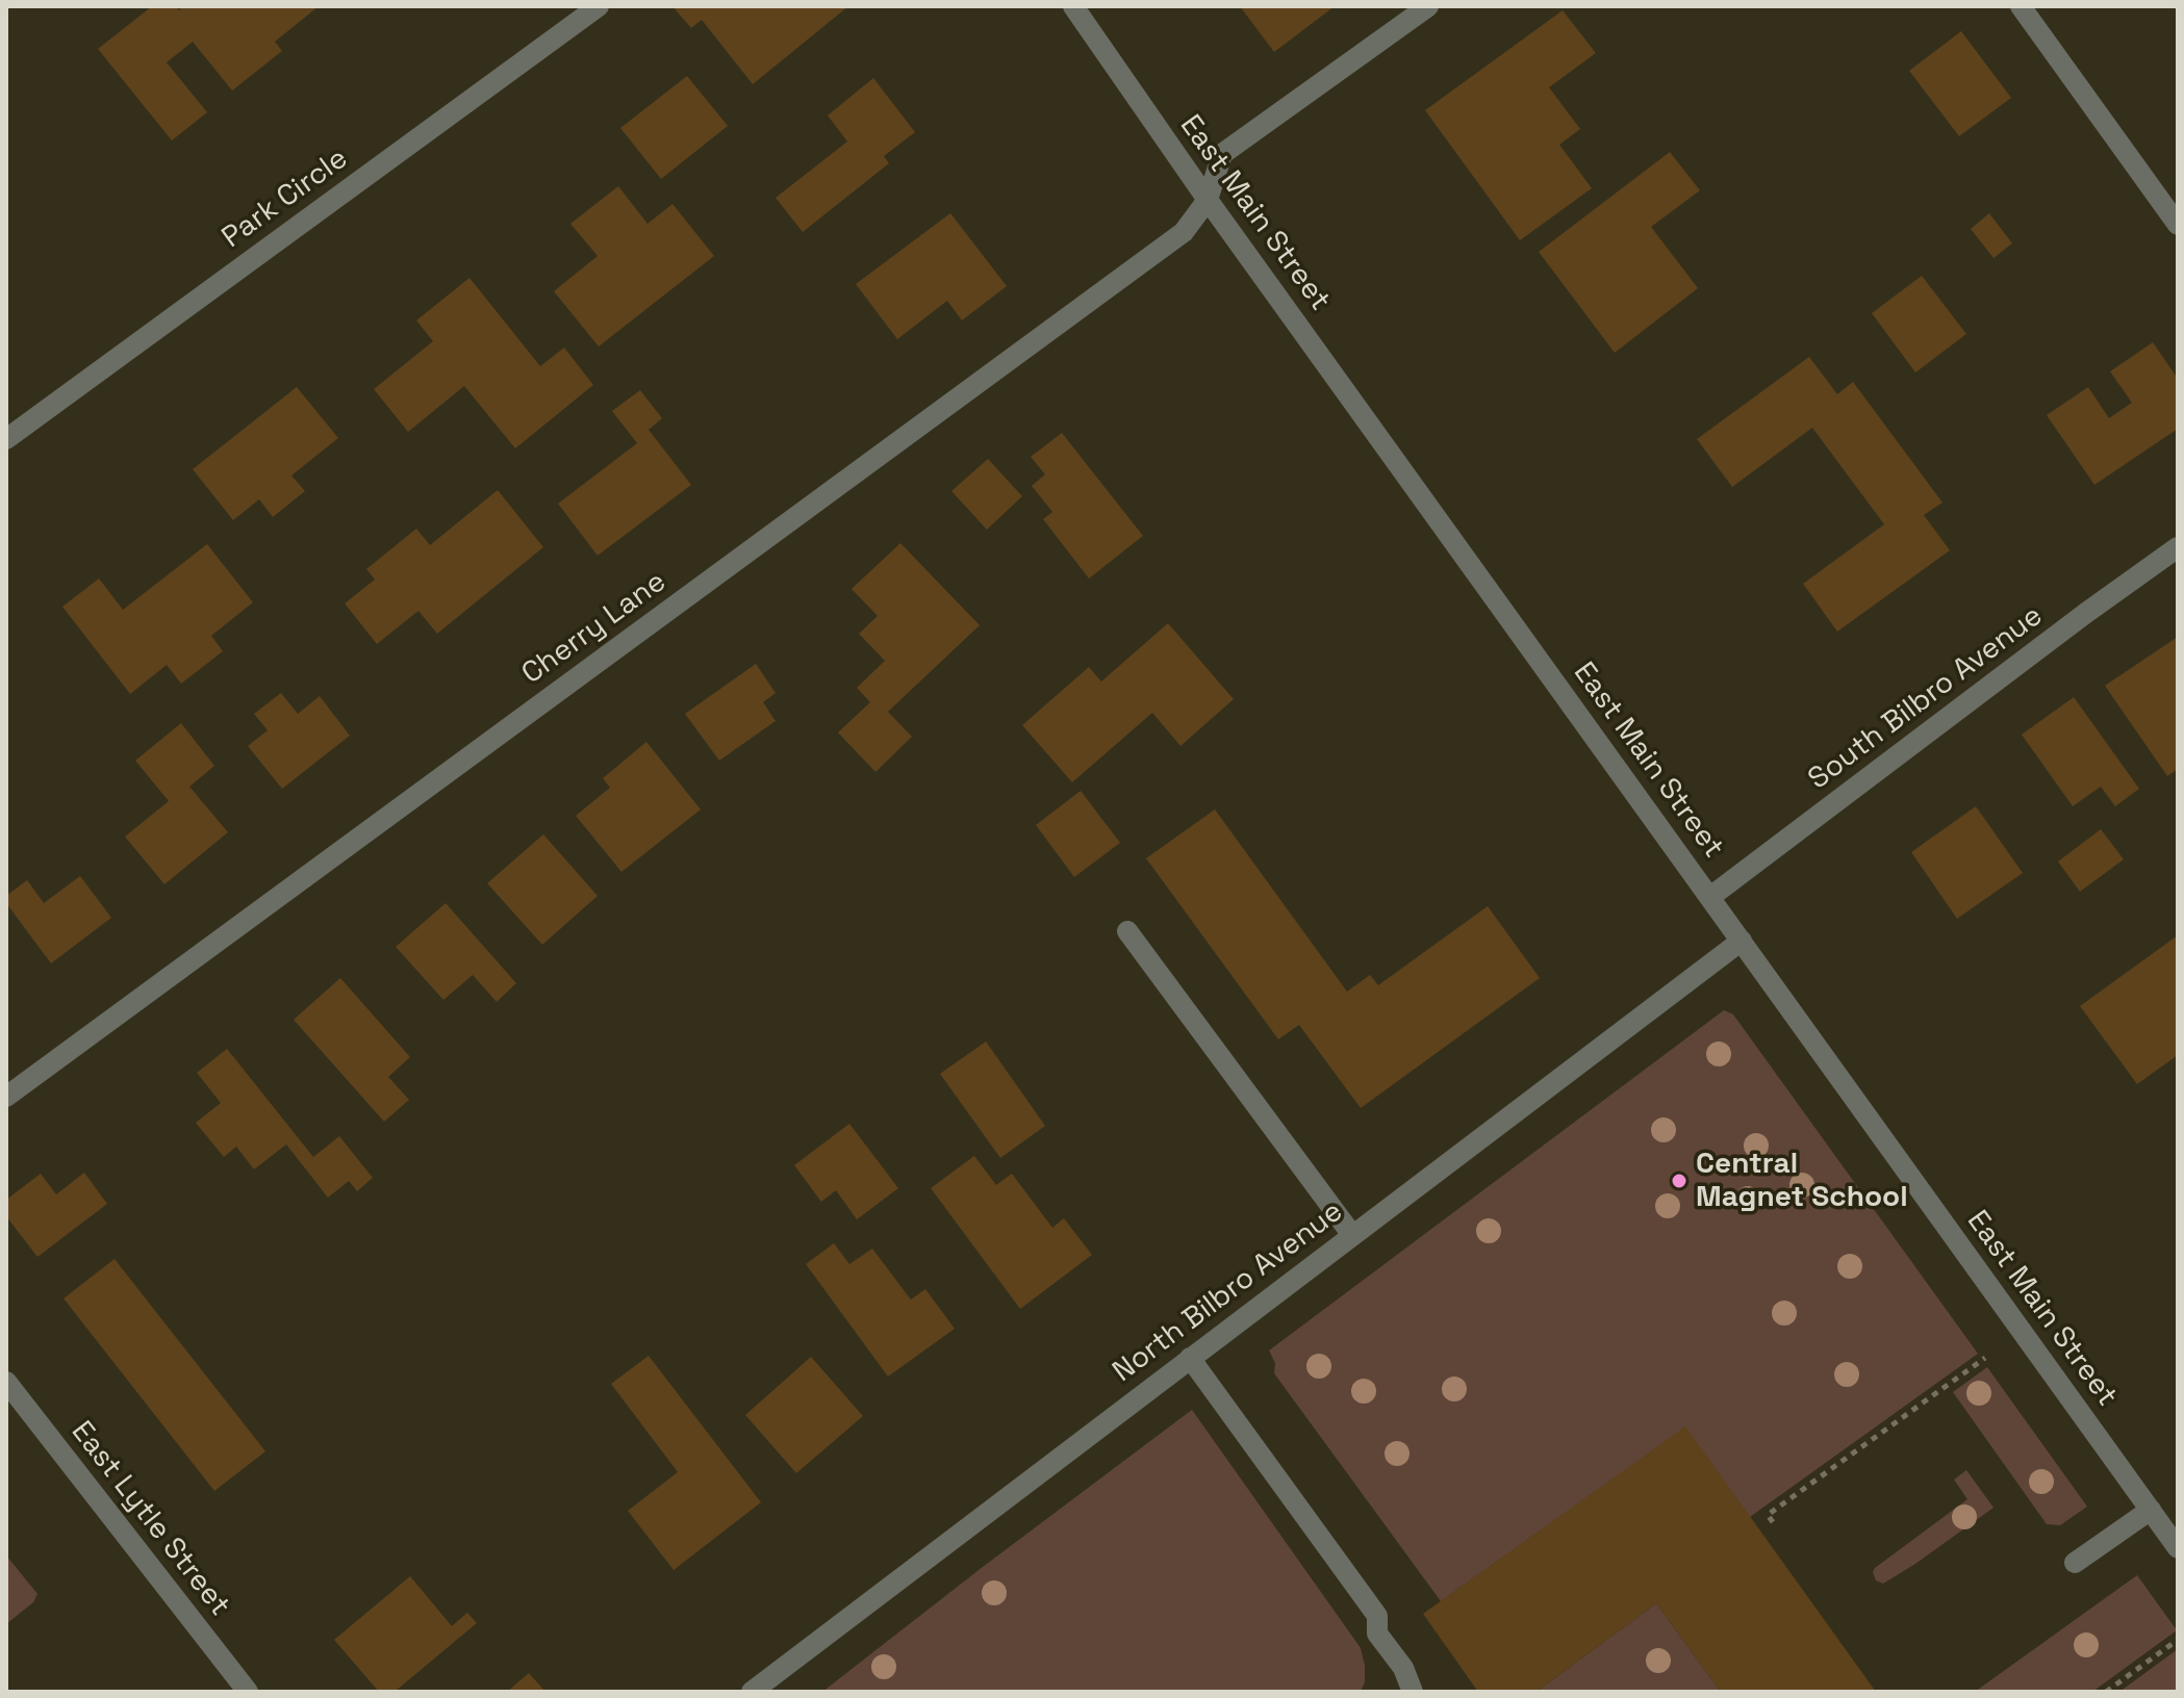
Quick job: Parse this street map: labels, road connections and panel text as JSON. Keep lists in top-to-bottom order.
{
  "streets": {
    "street": [
      "Park Circle",
      "East Main Street",
      "Cherry Lane",
      "South Bilbro Avenue",
      "North Bilbro Avenue",
      "East Lytle Street"
    ]
  },
  "crossings": [
    ["East Main Street", "Cherry Lane"],
    ["East Main Street", "South Bilbro Avenue"],
    ["East Main Street", "North Bilbro Avenue"]
  ],
  "places": ["Central Magnet School"]
}
